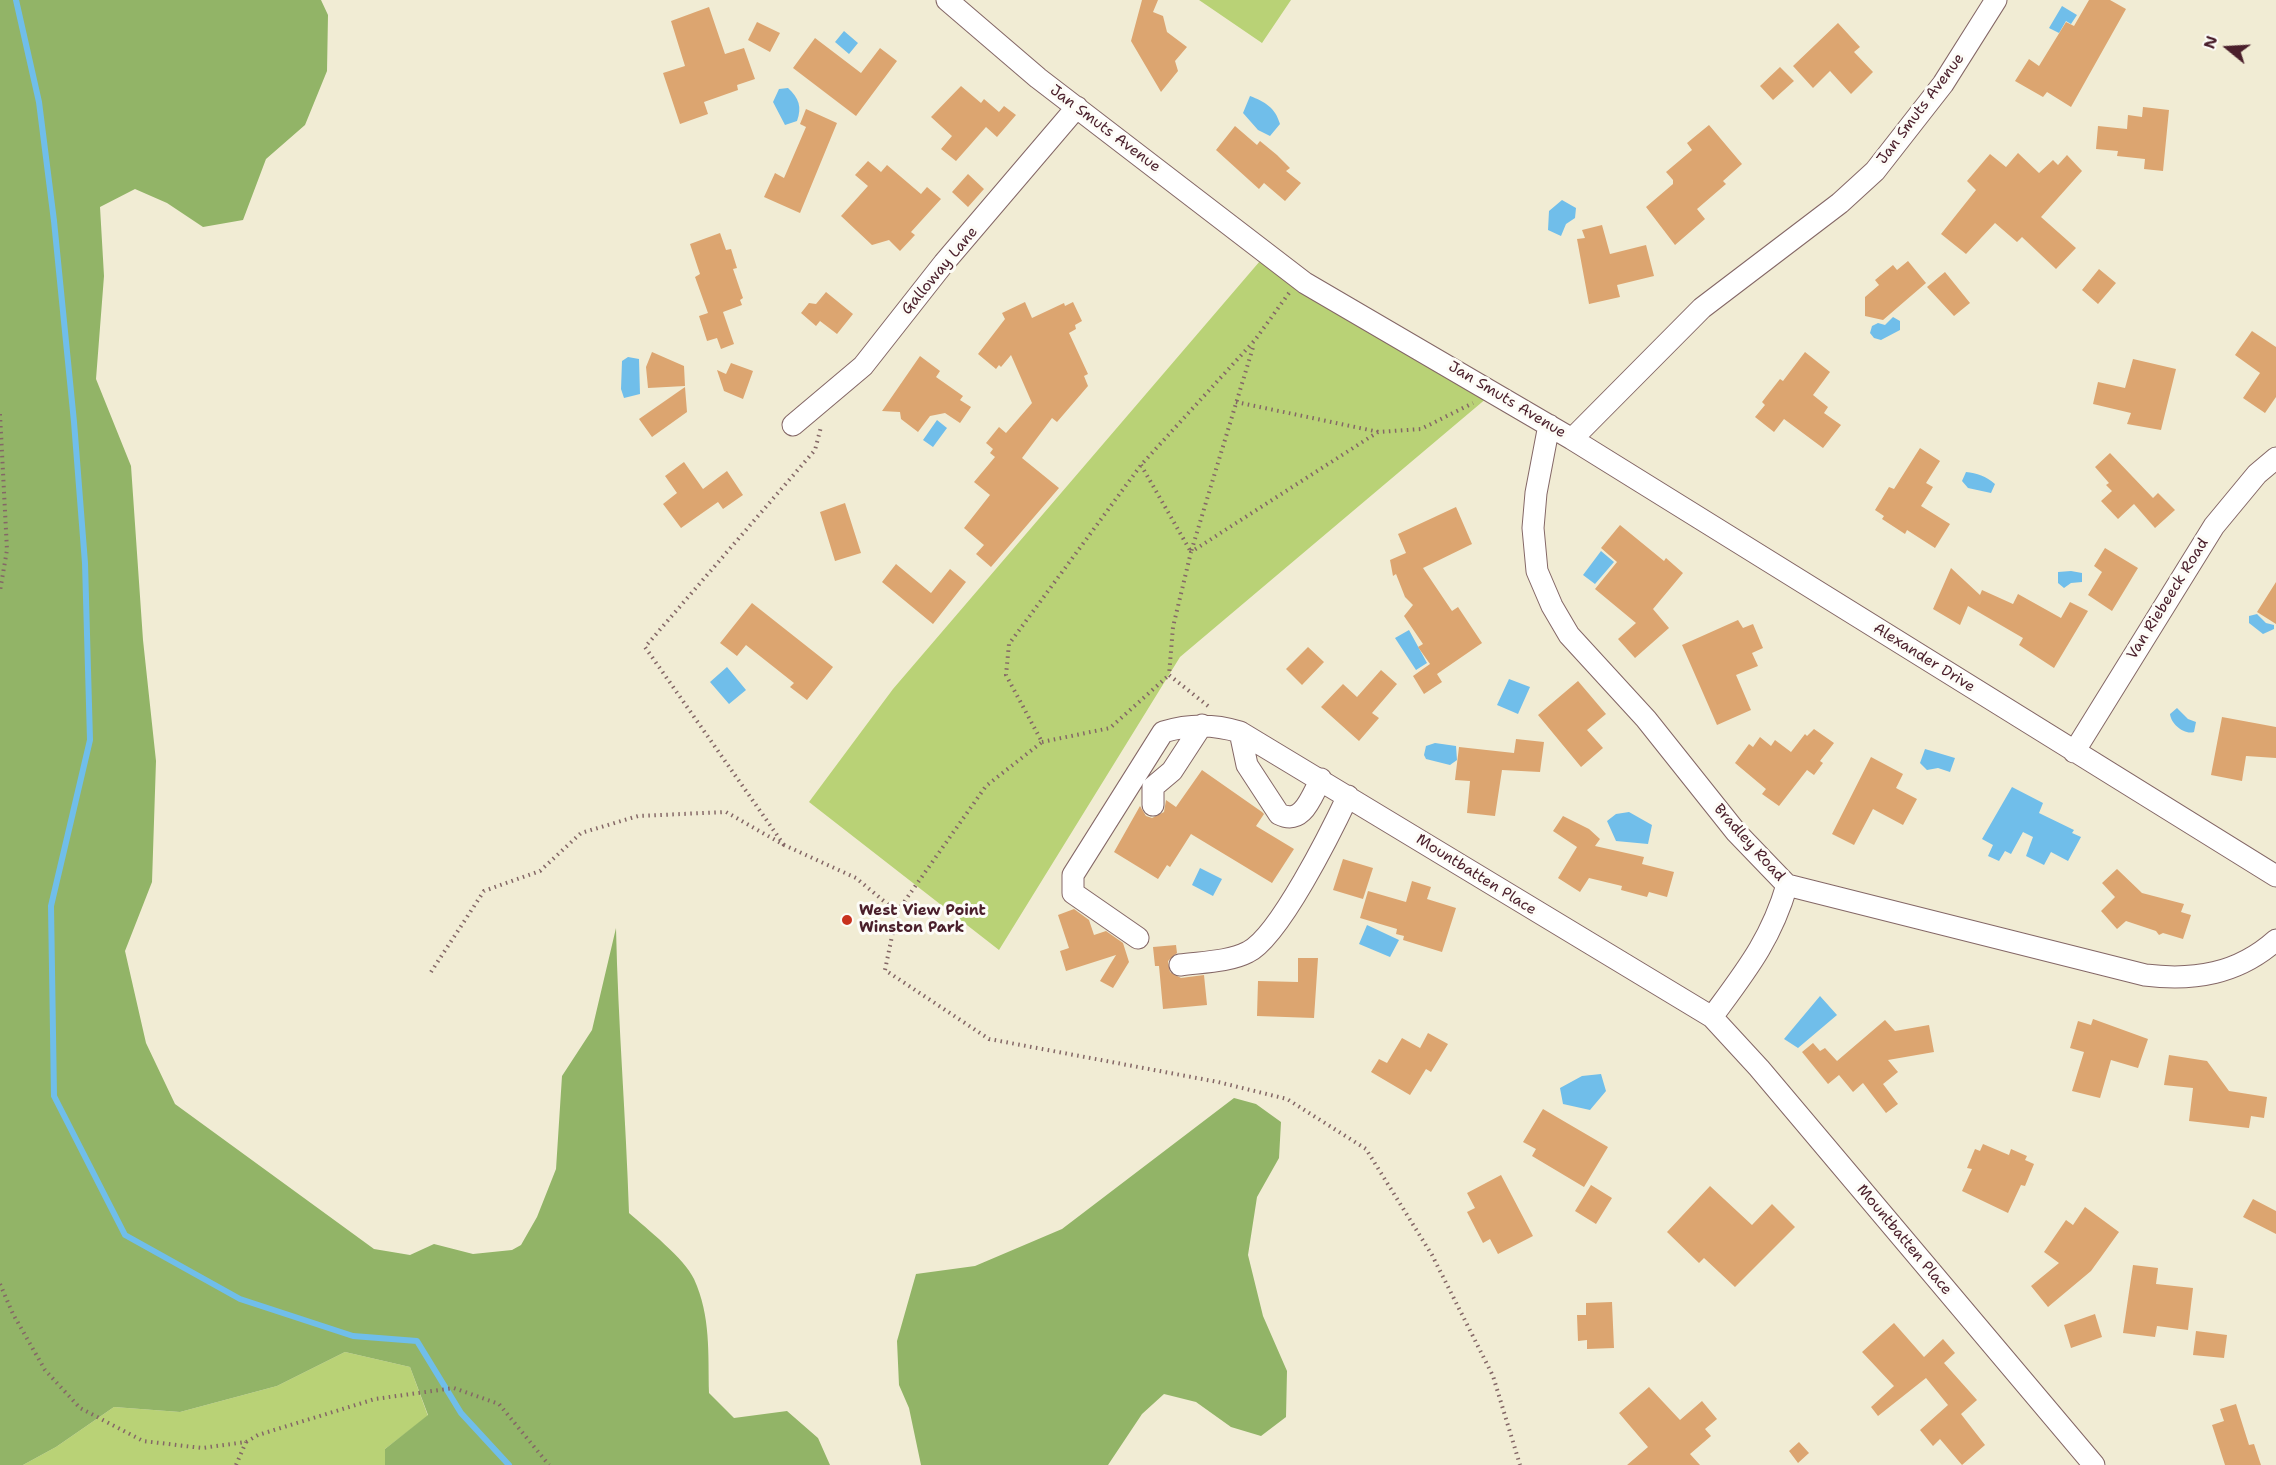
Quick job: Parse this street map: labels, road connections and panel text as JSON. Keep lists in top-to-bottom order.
{
  "streets": {
    "street": [
      "Jan Smuts Avenue",
      "Galloway Lane",
      "Van Riebeeck Road",
      "Alexander Drive",
      "Bradley Road",
      "Mountbatten Place"
    ]
  },
  "crossings": [
    ["Jan Smuts Avenue", "Galloway Lane"],
    ["Jan Smuts Avenue", "Alexander Drive"],
    ["Jan Smuts Avenue", "Bradley Road"],
    ["Van Riebeeck Road", "Alexander Drive"]
  ],
  "places": ["West View Point Winston Park"],
  "north": "left"
}
